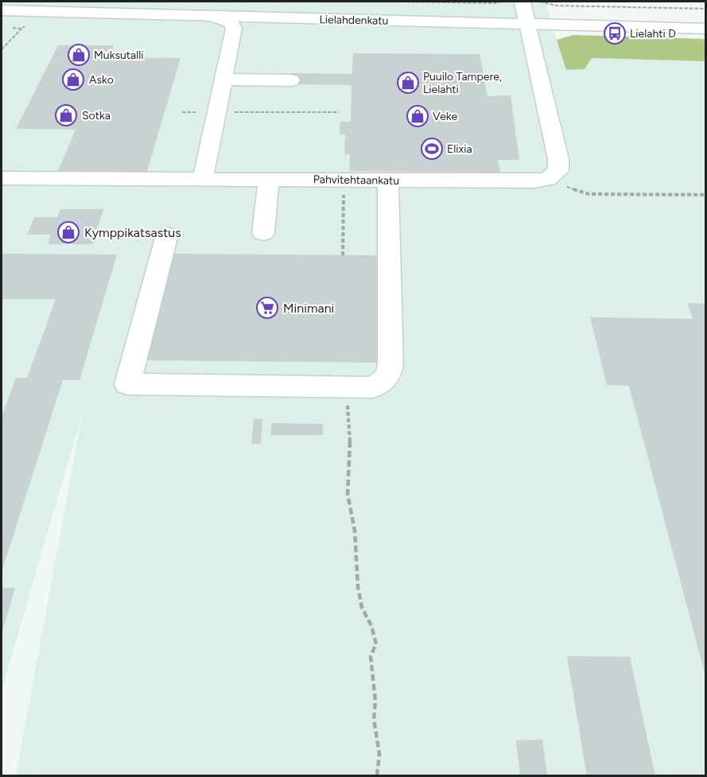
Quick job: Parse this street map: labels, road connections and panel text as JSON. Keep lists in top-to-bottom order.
{
  "streets": {
    "main road": ["Lielahdenkatu", "Pahvitehtaankatu"]
  },
  "crossings": [
    ["Lielahdenkatu", "Pahvitehtaankatu"]
  ],
  "places": {
    "bus stop": ["Lielahti D"],
    "shop": [
      "Muksutalli",
      "Asko",
      "Puuilo Tampere, Lielahti",
      "Sotka",
      "Veke",
      "Kymppikatsastus"
    ],
    "sports": ["Elixia"],
    "supermarket": ["Minimani"]
  }
}
